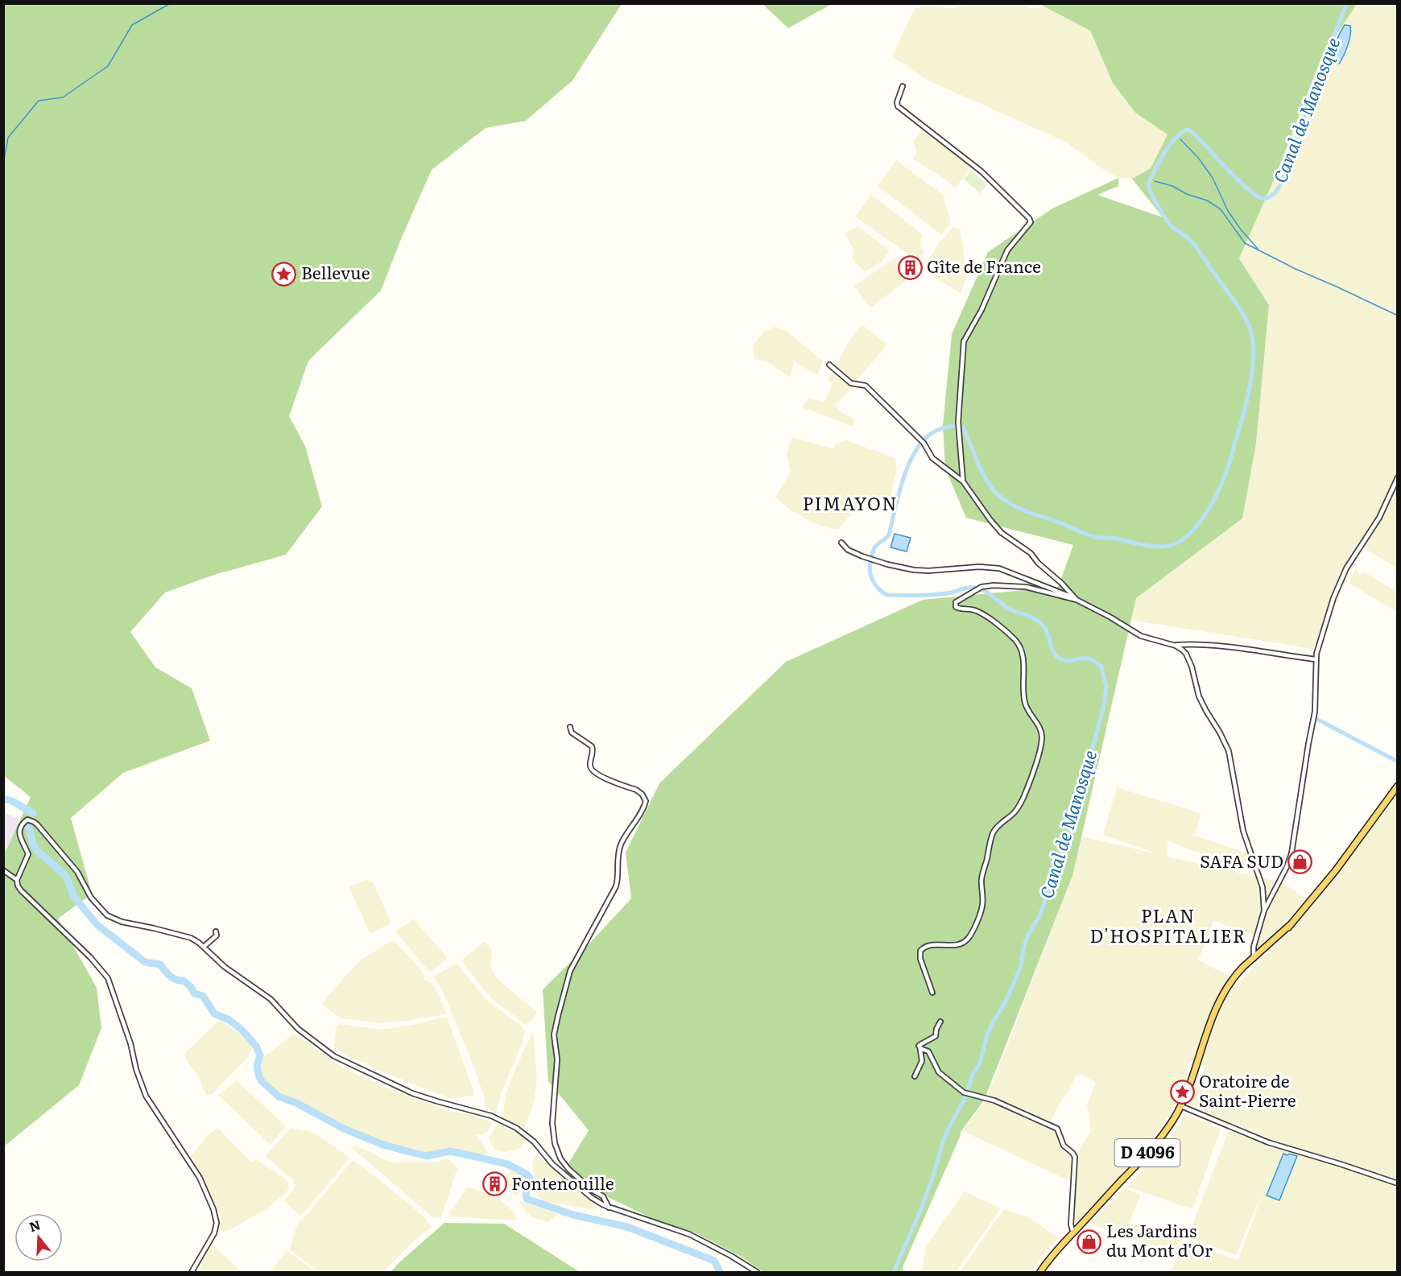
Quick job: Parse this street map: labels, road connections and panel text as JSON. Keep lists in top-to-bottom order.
{
  "streets": {
    "main road": ["D 4096"]
  },
  "districts": ["PIMAYON", "PLAN D'HOSPITALIER"],
  "water": ["Canal de Manosque"],
  "places": {
    "building": ["Gîte de France", "Fontenouille"],
    "place": ["Bellevue", "Oratoire de Saint-Pierre"],
    "shop": ["SAFA SUD", "Les Jardins du Mont d'Or"]
  },
  "north": "top"
}
